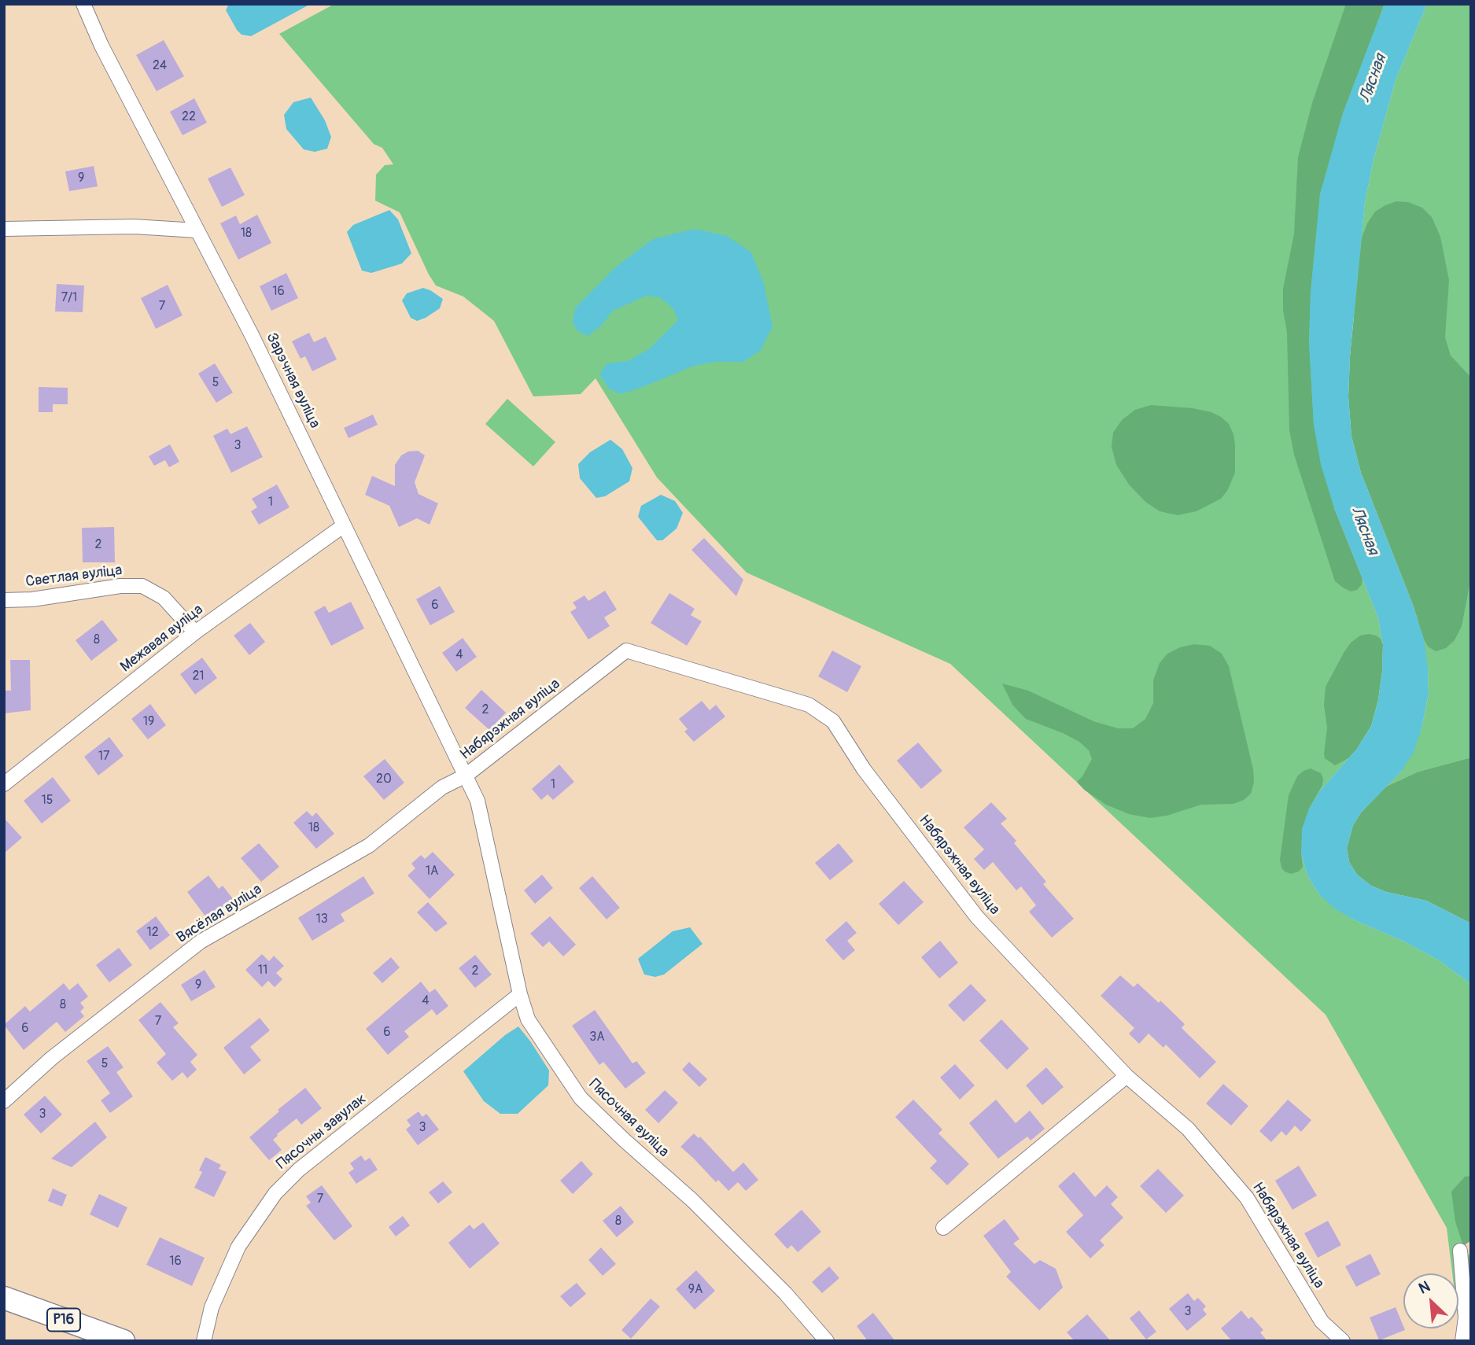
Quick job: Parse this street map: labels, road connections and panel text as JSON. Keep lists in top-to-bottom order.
{
  "streets": {
    "main road": ["Р16"],
    "street": [
      "Зарэчная вуліца",
      "Светлая вуліца",
      "Межавая вуліца",
      "Набярэжная вуліца",
      "Вясёлая вуліца",
      "Пясочная вуліца",
      "Пясочны завулак"
    ]
  },
  "crossings": [
    ["Зарэчная вуліца", "Межавая вуліца"],
    ["Зарэчная вуліца", "Набярэжная вуліца"],
    ["Зарэчная вуліца", "Вясёлая вуліца"],
    ["Зарэчная вуліца", "Пясочная вуліца"],
    ["Светлая вуліца", "Межавая вуліца"],
    ["Набярэжная вуліца", "Вясёлая вуліца"],
    ["Набярэжная вуліца", "Пясочная вуліца"],
    ["Вясёлая вуліца", "Пясочная вуліца"],
    ["Пясочная вуліца", "Пясочны завулак"]
  ],
  "water": ["Лясная"],
  "house_numbers": [
    "24",
    "22",
    "9",
    "18",
    "16",
    "7/1",
    "7",
    "5",
    "3",
    "1",
    "2",
    "6",
    "8",
    "4",
    "21",
    "2",
    "19",
    "17",
    "20",
    "1",
    "15",
    "18",
    "1А",
    "13",
    "12",
    "11",
    "2",
    "9",
    "4",
    "8",
    "7",
    "6",
    "6",
    "3А",
    "5",
    "3",
    "3",
    "7",
    "8",
    "16",
    "9А",
    "3"
  ],
  "north": "top left"
}
